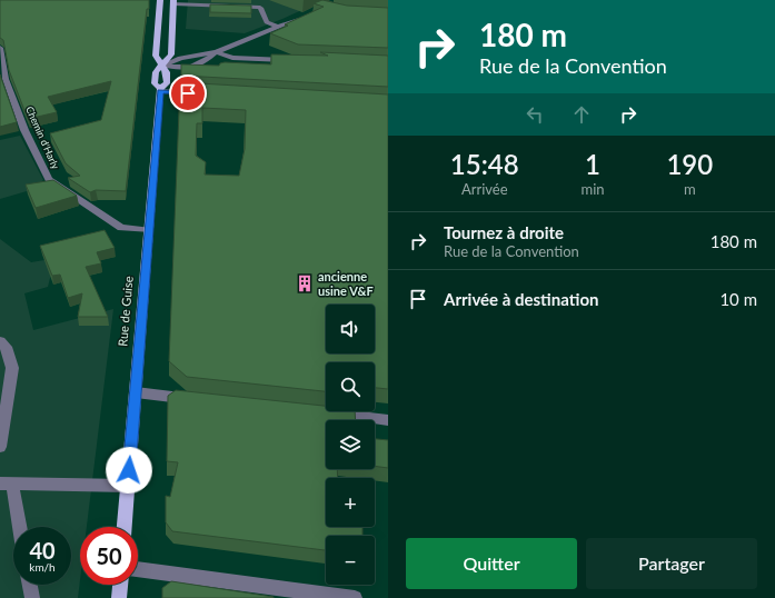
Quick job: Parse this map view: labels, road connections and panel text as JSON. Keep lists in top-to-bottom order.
{
  "streets": {
    "main road": ["Rue de Guise"],
    "street": ["Chemin d'Harly"]
  },
  "crossings": [
    ["Chemin d'Harly", "Rue de Guise"]
  ],
  "places": {
    "building": ["ancienne usine V&F"]
  },
  "page": {
    "turn": ["180 m", "Rue de la Convention"],
    "eta": [
      "15:48",
      "Arrivée",
      "1",
      "min",
      "190",
      "m"
    ],
    "list": [
      {
        "name": "Tournez à droite",
        "note": "Rue de la Convention",
        "value": "180 m"
      },
      {
        "name": "Arrivée à destination",
        "value": "10 m"
      }
    ],
    "map_buttons": ["+", "−"],
    "speed": "40 km/h",
    "limit": "50",
    "buttons": ["Quitter", "Partager"]
  }
}
